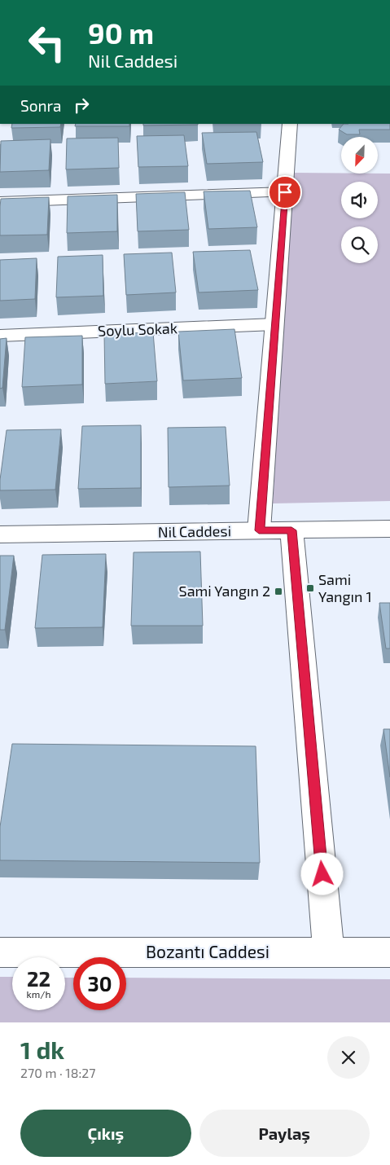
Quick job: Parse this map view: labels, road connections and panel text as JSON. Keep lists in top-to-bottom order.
{
  "streets": {
    "street": ["Soylu Sokak", "Nil Caddesi", "Bozantı Caddesi"]
  },
  "places": {
    "transit": ["Sami Yangın 1", "Sami Yangın 2"]
  },
  "north": "bottom left",
  "page": {
    "turn": ["90 m", "Nil Caddesi"],
    "then": "Sonra",
    "speed": "22 km/h",
    "limit": "30",
    "heading": ["1 dk", "270 m · 18:27"],
    "buttons": ["Çıkış", "Paylaş"]
  }
}
